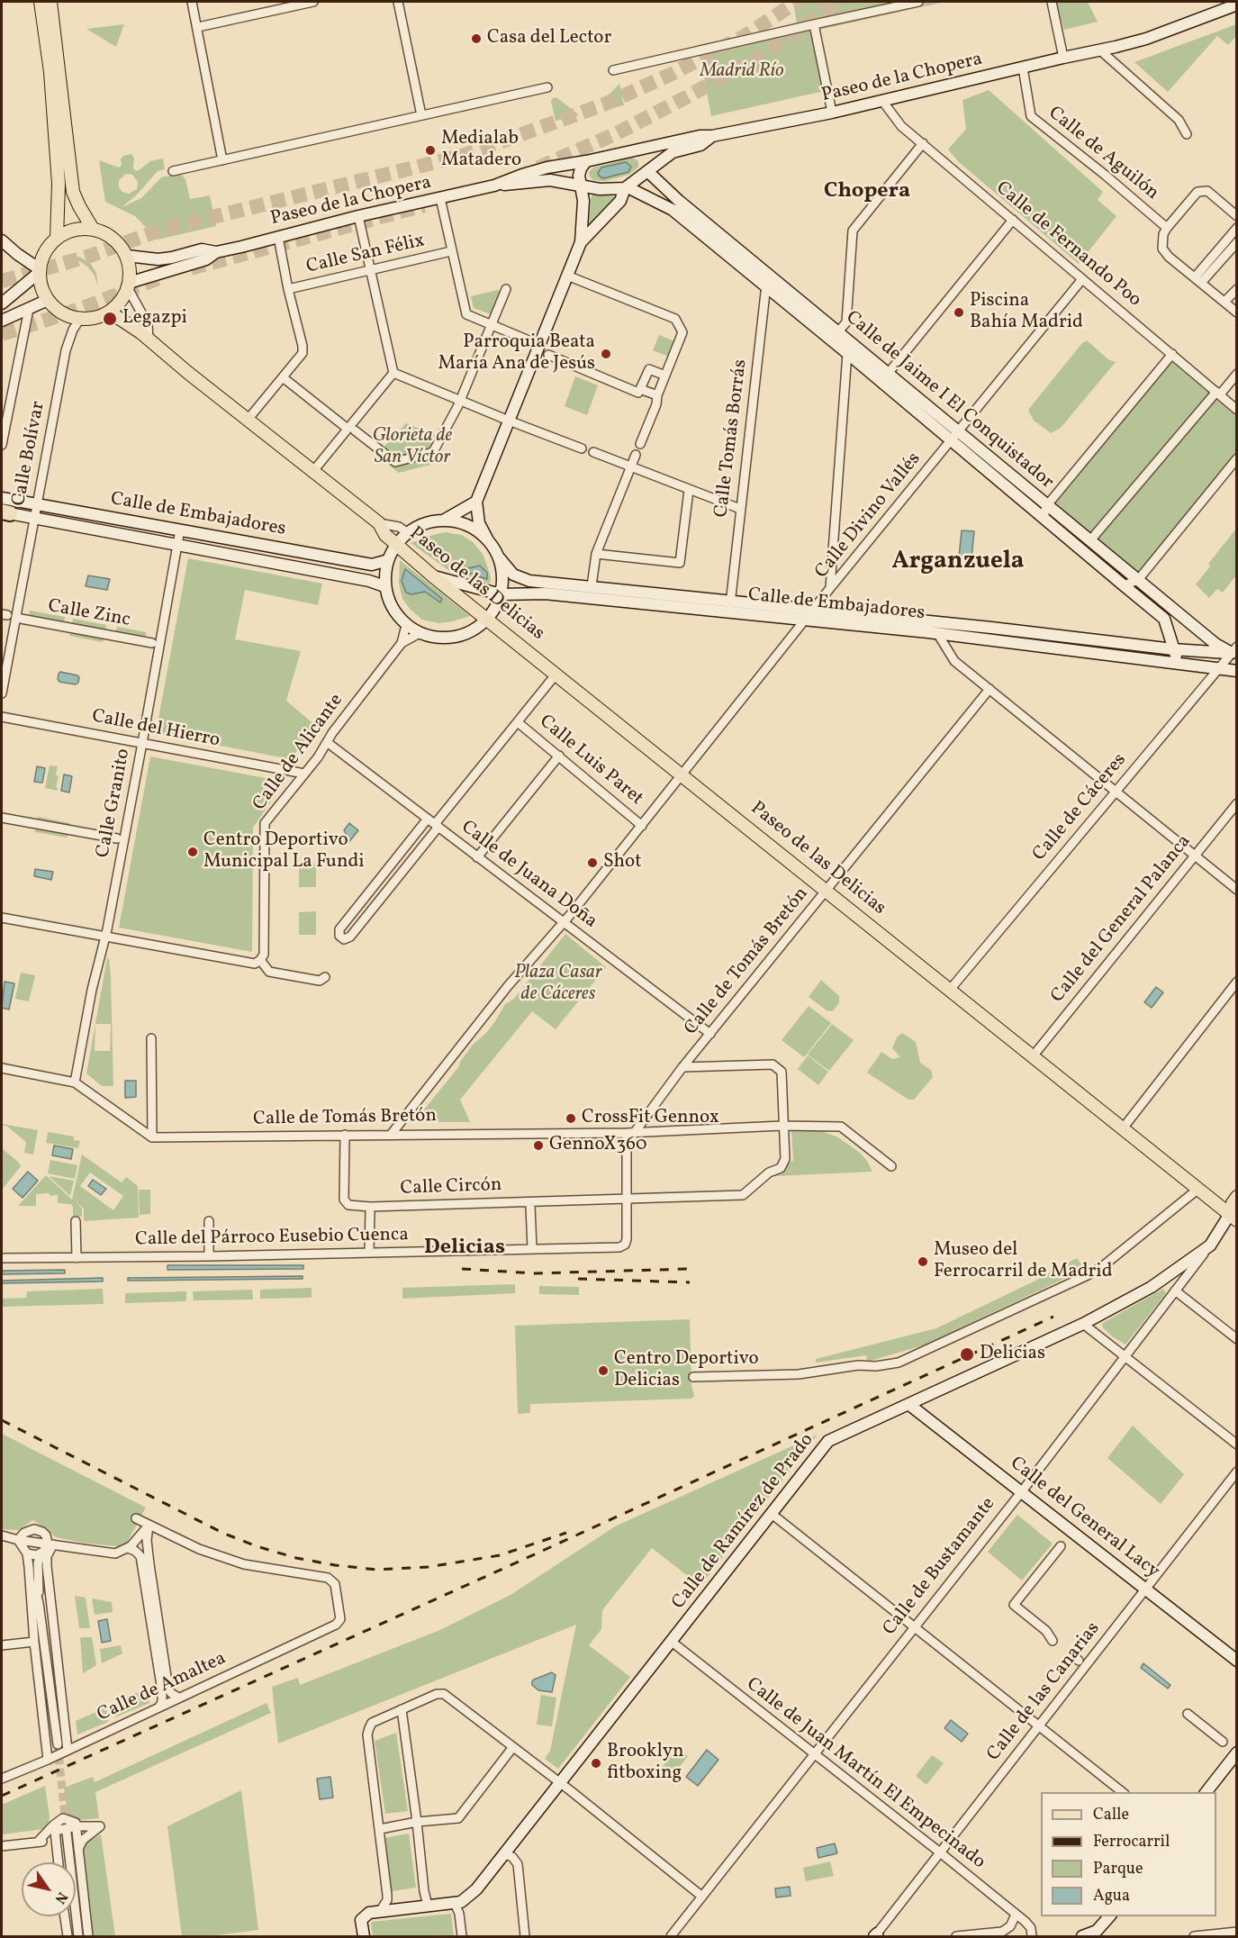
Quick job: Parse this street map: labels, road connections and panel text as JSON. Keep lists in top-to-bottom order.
{
  "streets": {
    "main road": ["Paseo de las Delicias"],
    "street": [
      "Paseo de la Chopera",
      "Calle de Aguilón",
      "Calle de Fernando Poo",
      "Calle San Félix",
      "Calle de Jaime I El Conquistador",
      "Calle Tomás Borrás",
      "Calle Bolívar",
      "Calle de Embajadores",
      "Calle Divino Vallés",
      "Calle Zinc",
      "Calle del Hierro",
      "Calle de Alicante",
      "Calle Luis Paret",
      "Calle Granito",
      "Calle de Cáceres",
      "Calle de Juana Doña",
      "Calle del General Palanca",
      "Calle de Tomás Bretón",
      "Calle Circón",
      "Calle del Párroco Eusebio Cuenca",
      "Calle del General Lacy",
      "Calle de Ramírez de Prado",
      "Calle de Bustamante",
      "Calle de Amaltea",
      "Calle de las Canarias",
      "Calle de Juan Martín El Empecinado"
    ]
  },
  "crossings": [
    ["Paseo de la Chopera", "Calle de Aguilón"],
    ["Paseo de la Chopera", "Calle de Fernando Poo"],
    ["Paseo de la Chopera", "Calle de Jaime I El Conquistador"],
    ["Paseo de la Chopera", "Calle Bolívar"],
    ["Paseo de la Chopera", "Paseo de las Delicias"],
    ["Calle de Fernando Poo", "Calle Divino Vallés"],
    ["Calle de Jaime I El Conquistador", "Calle Tomás Borrás"],
    ["Calle de Jaime I El Conquistador", "Calle de Embajadores"],
    ["Calle de Jaime I El Conquistador", "Calle Divino Vallés"],
    ["Calle de Jaime I El Conquistador", "Calle de Cáceres"],
    ["Calle Tomás Borrás", "Calle de Embajadores"],
    ["Calle Bolívar", "Calle de Embajadores"],
    ["Calle Bolívar", "Paseo de las Delicias"],
    ["Calle de Embajadores", "Calle Divino Vallés"],
    ["Calle de Embajadores", "Paseo de las Delicias"],
    ["Calle de Embajadores", "Calle Granito"],
    ["Calle de Embajadores", "Calle de Cáceres"],
    ["Calle Divino Vallés", "Paseo de las Delicias"],
    ["Calle Divino Vallés", "Calle Luis Paret"],
    ["Calle Divino Vallés", "Calle de Juana Doña"],
    ["Calle Divino Vallés", "Calle de Tomás Bretón"],
    ["Paseo de las Delicias", "Calle de Cáceres"],
    ["Paseo de las Delicias", "Calle del General Palanca"],
    ["Paseo de las Delicias", "Calle de Tomás Bretón"],
    ["Paseo de las Delicias", "Calle de Bustamante"],
    ["Calle del Hierro", "Calle de Alicante"],
    ["Calle del Hierro", "Calle Granito"],
    ["Calle de Alicante", "Calle de Juana Doña"],
    ["Calle de Juana Doña", "Calle de Tomás Bretón"],
    ["Calle de Tomás Bretón", "Calle Circón"],
    ["Calle de Tomás Bretón", "Calle del Párroco Eusebio Cuenca"],
    ["Calle Circón", "Calle del Párroco Eusebio Cuenca"],
    ["Calle del General Lacy", "Calle de Ramírez de Prado"],
    ["Calle del General Lacy", "Calle de Bustamante"],
    ["Calle del General Lacy", "Calle de las Canarias"],
    ["Calle de Ramírez de Prado", "Calle de Bustamante"],
    ["Calle de Ramírez de Prado", "Calle de Juan Martín El Empecinado"],
    ["Calle de Bustamante", "Calle de Juan Martín El Empecinado"],
    ["Calle de las Canarias", "Calle de Juan Martín El Empecinado"]
  ],
  "districts": ["Chopera", "Arganzuela", "Delicias"],
  "parks": ["Madrid Río", "Glorieta de San Víctor", "Plaza Casar de Cáceres"],
  "places": [
    "Casa del Lector",
    "Medialab Matadero",
    "Piscina Bahía Madrid",
    "Legazpi",
    "Parroquia Beata María Ana de Jesús",
    "Centro Deportivo Municipal La Fundi",
    "Shot",
    "CrossFit Gennox",
    "GennoX360",
    "Museo del Ferrocarril de Madrid",
    "Delicias",
    "Centro Deportivo Delicias",
    "Brooklyn fitboxing"
  ],
  "legend": [
    "Calle",
    "Ferrocarril",
    "Parque",
    "Agua"
  ],
  "north": "bottom right"
}
